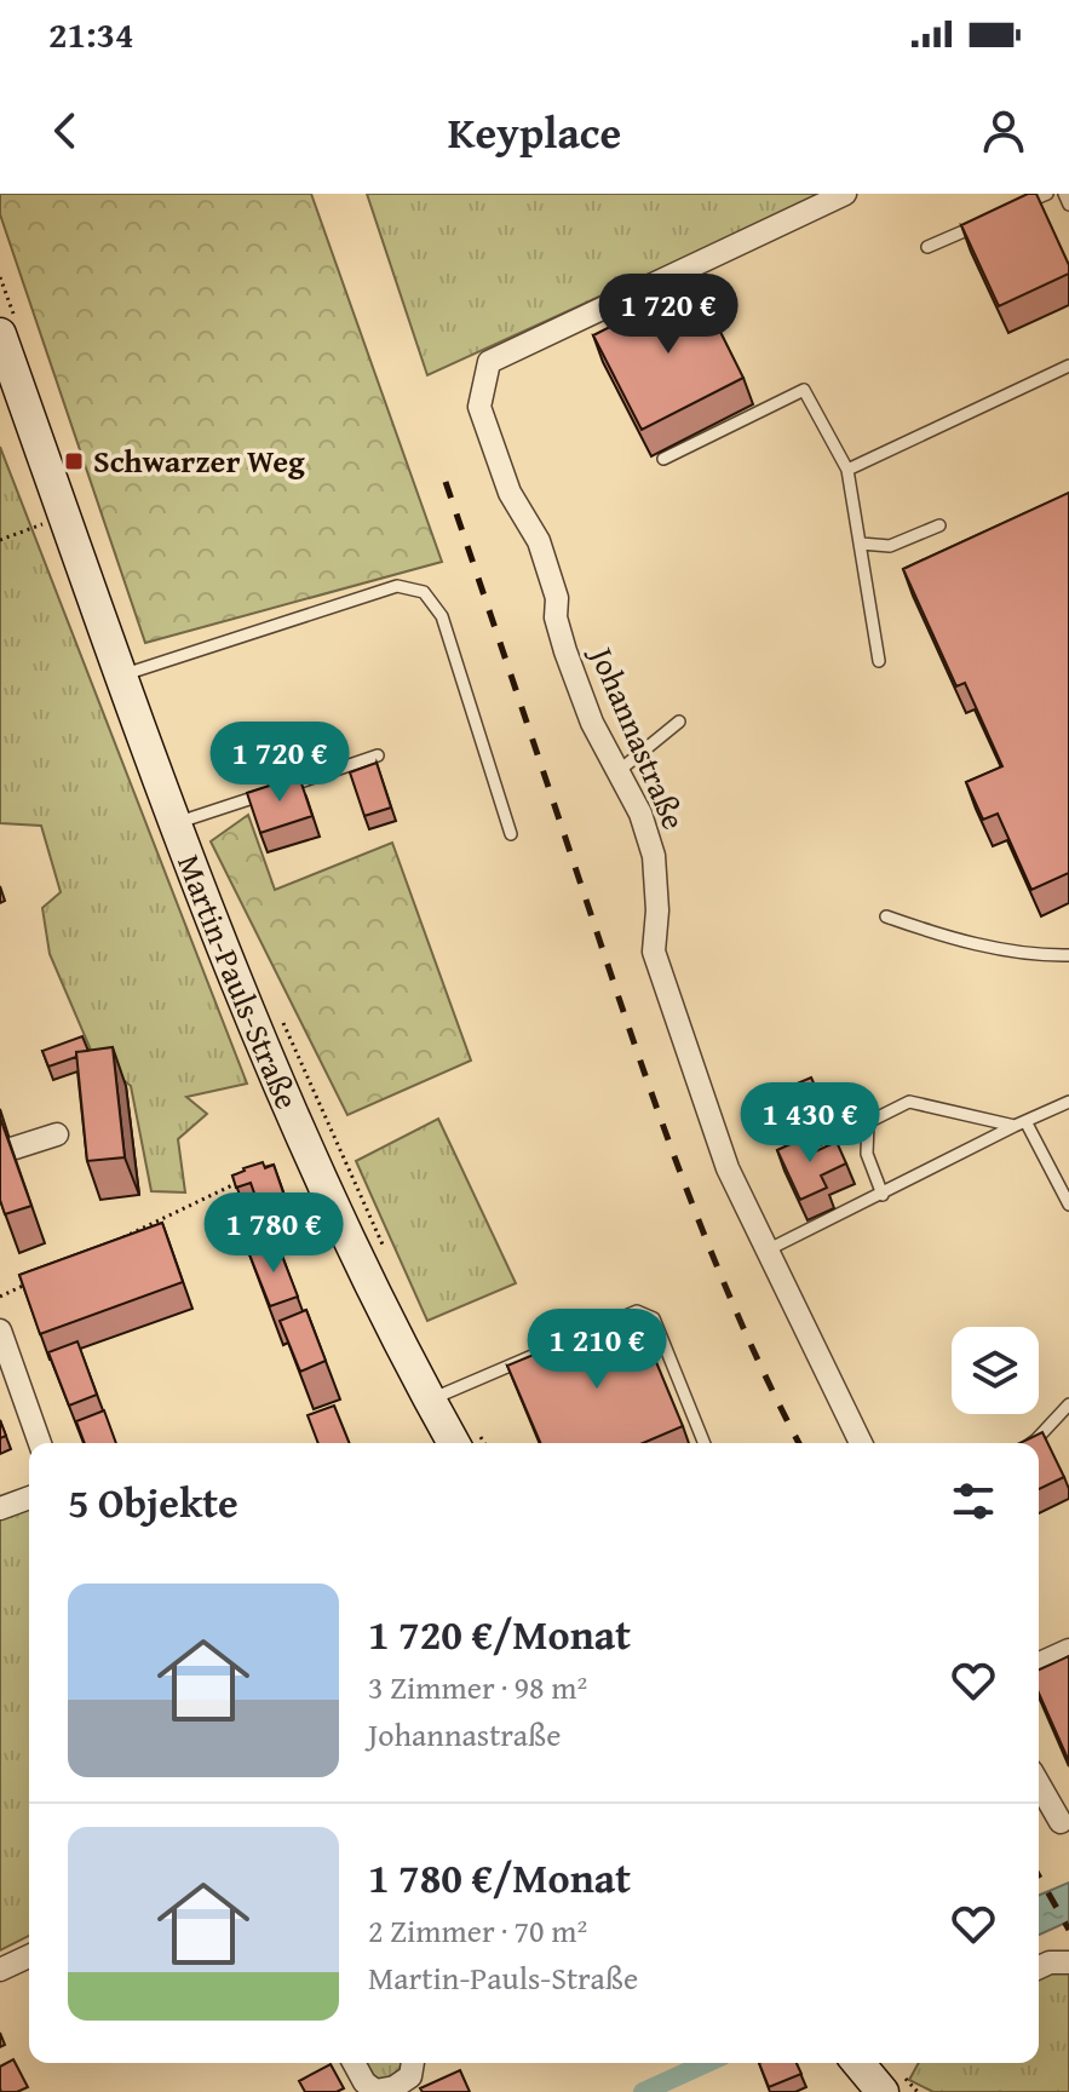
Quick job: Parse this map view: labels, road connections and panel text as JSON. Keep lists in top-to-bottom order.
{
  "streets": {
    "street": ["Johannastraße", "Martin-Pauls-Straße"]
  },
  "places": {
    "transit": ["Schwarzer Weg"]
  },
  "page": {
    "status": "21:34",
    "header": "Keyplace",
    "price": [
      "1 720 €",
      "1 720 €",
      "1 430 €",
      "1 780 €",
      "1 210 €"
    ],
    "heading": "5 Objekte",
    "list": [
      {
        "name": "1 720 €/Monat",
        "note": "3 Zimmer · 98 m² · Johannastraße"
      },
      {
        "name": "1 780 €/Monat",
        "note": "2 Zimmer · 70 m² · Martin-Pauls-Straße"
      }
    ]
  }
}
